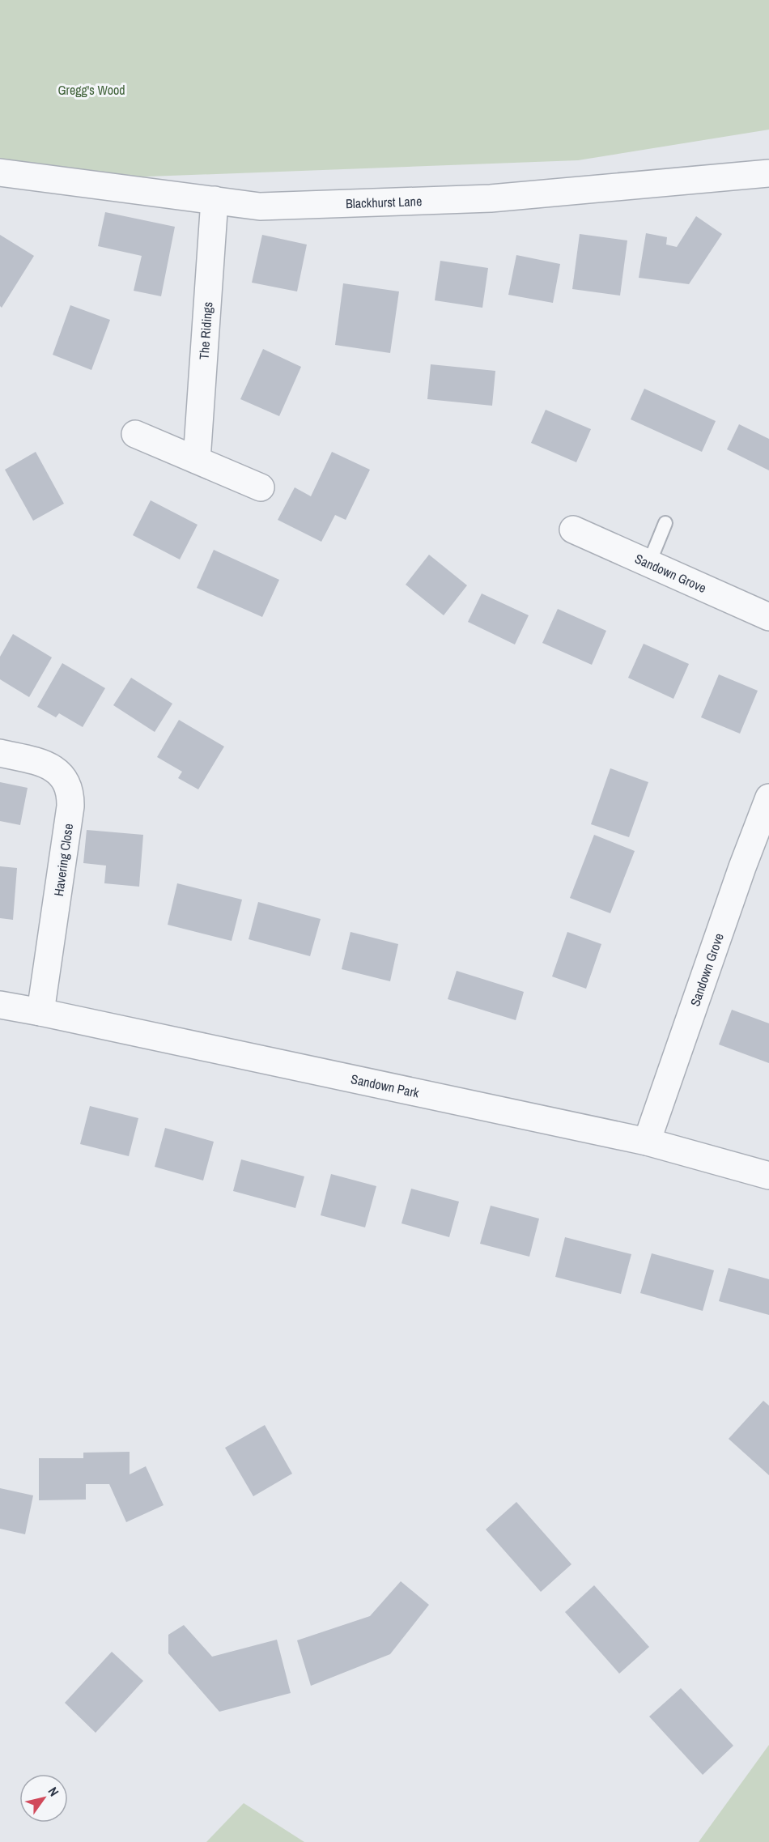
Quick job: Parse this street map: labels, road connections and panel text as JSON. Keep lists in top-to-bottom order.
{
  "streets": {
    "street": [
      "Blackhurst Lane",
      "The Ridings",
      "Sandown Grove",
      "Havering Close",
      "Sandown Park"
    ]
  },
  "crossings": [
    ["Blackhurst Lane", "The Ridings"],
    ["Sandown Grove", "Sandown Park"],
    ["Havering Close", "Sandown Park"]
  ],
  "parks": ["Gregg's Wood"],
  "north": "top right"
}
